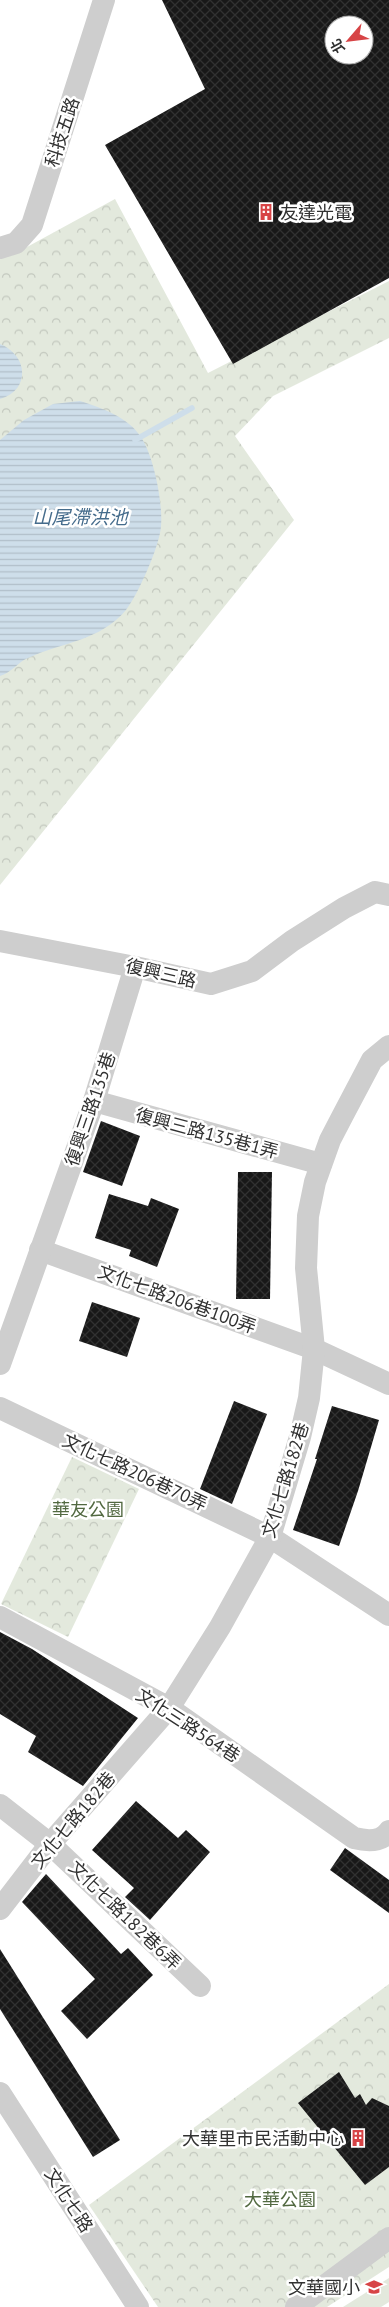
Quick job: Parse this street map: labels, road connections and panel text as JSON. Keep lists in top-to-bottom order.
{
  "streets": {
    "street": [
      "科技五路",
      "復興三路",
      "復興三路135巷",
      "復興三路135巷1弄",
      "文化七路206巷100弄",
      "文化七路206巷70弄",
      "文化七路182巷",
      "文化三路564巷",
      "文化七路182巷6弄",
      "文化七路"
    ]
  },
  "crossings": [
    ["復興三路", "復興三路135巷"],
    ["復興三路135巷", "復興三路135巷1弄"],
    ["復興三路135巷", "文化七路206巷100弄"],
    ["復興三路135巷1弄", "文化七路182巷"],
    ["文化七路206巷100弄", "文化七路182巷"],
    ["文化七路206巷70弄", "文化七路182巷"],
    ["文化七路182巷", "文化三路564巷"],
    ["文化七路182巷", "文化七路182巷6弄"]
  ],
  "water": ["山尾滯洪池"],
  "parks": ["華友公園", "大華公園"],
  "places": {
    "building": ["友達光電", "大華里市民活動中心"],
    "school or university": ["文華國小"]
  },
  "north": "bottom left"
}
